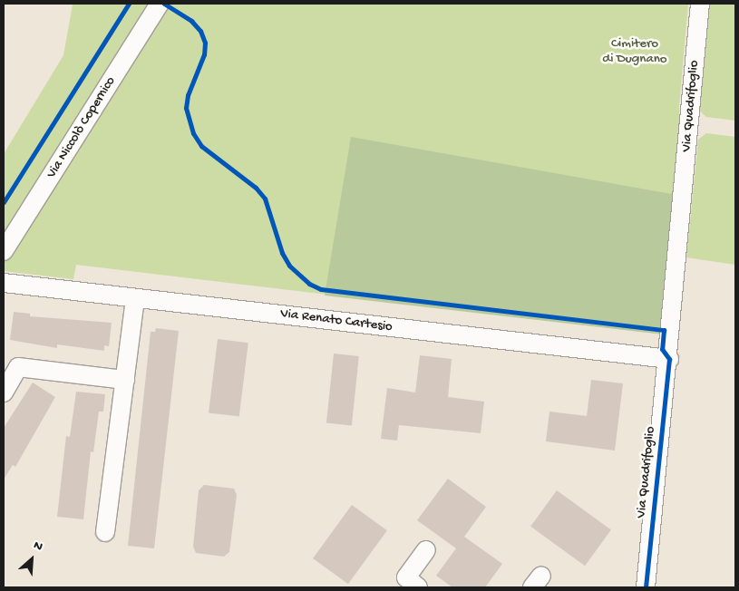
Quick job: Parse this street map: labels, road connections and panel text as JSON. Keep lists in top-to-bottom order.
{
  "streets": {
    "street": ["Via Quadrifoglio", "Via Niccolò Copernico", "Via Renato Cartesio"]
  },
  "crossings": [
    ["Via Quadrifoglio", "Via Renato Cartesio"]
  ],
  "parks": ["Cimitero di Dugnano"],
  "north": "top right"
}
